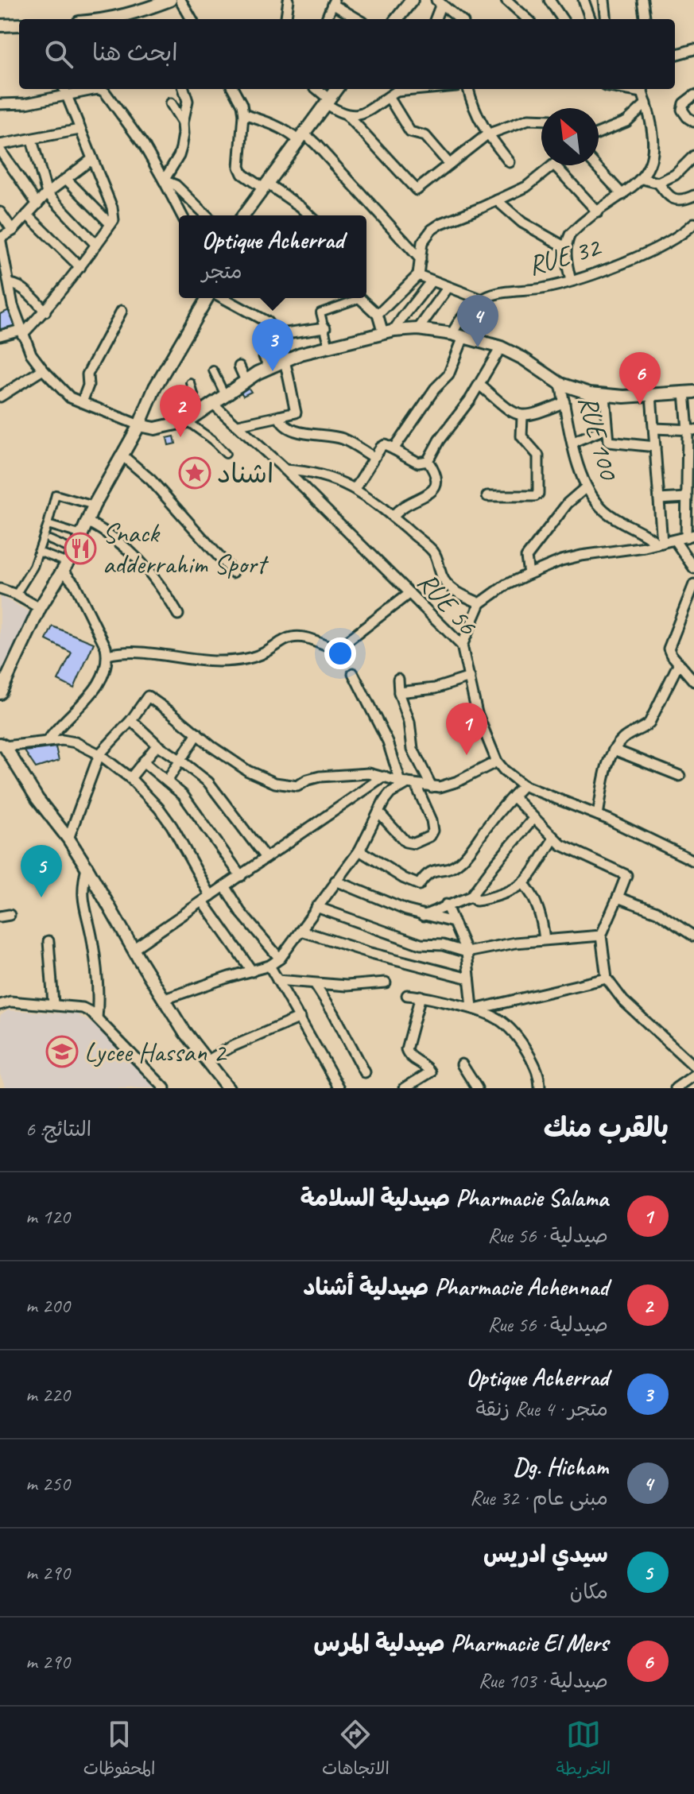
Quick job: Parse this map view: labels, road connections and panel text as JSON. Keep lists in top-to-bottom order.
{
  "streets": {
    "street": ["RUE 32", "RUE 100", "RUE 56"]
  },
  "places": {
    "place": ["اشناد"],
    "restaurant": ["Snack adderrahim Sport"],
    "school or university": ["Lycee Hassan 2"]
  },
  "north": "top left",
  "page": {
    "search": "ابحث هنا",
    "popup": ["Optique Acherrad", "متجر"],
    "pins": [
      "4",
      "3",
      "6",
      "2",
      "1",
      "5"
    ],
    "heading": ["بالقرب منك", "النتائج: 6"],
    "list": [
      {
        "mark": "1",
        "name": "Pharmacie Salama صيدلية السلامة",
        "note": "صيدلية · Rue 56",
        "value": "120 m"
      },
      {
        "mark": "2",
        "name": "Pharmacie Achennad صيدلية أشناد",
        "note": "صيدلية · Rue 56",
        "value": "200 m"
      },
      {
        "mark": "3",
        "name": "Optique Acherrad",
        "note": "متجر · Rue 4 زنقة",
        "value": "220 m"
      },
      {
        "mark": "4",
        "name": "Dg. Hicham",
        "note": "مبنى عام · Rue 32",
        "value": "250 m"
      },
      {
        "mark": "5",
        "name": "سيدي ادريس",
        "note": "مكان",
        "value": "290 m"
      },
      {
        "mark": "6",
        "name": "Pharmacie El Mers صيدلية المرس",
        "note": "صيدلية · Rue 103",
        "value": "290 m"
      }
    ],
    "nav": ["الخريطة", "الاتجاهات", "المحفوظات"]
  }
}
